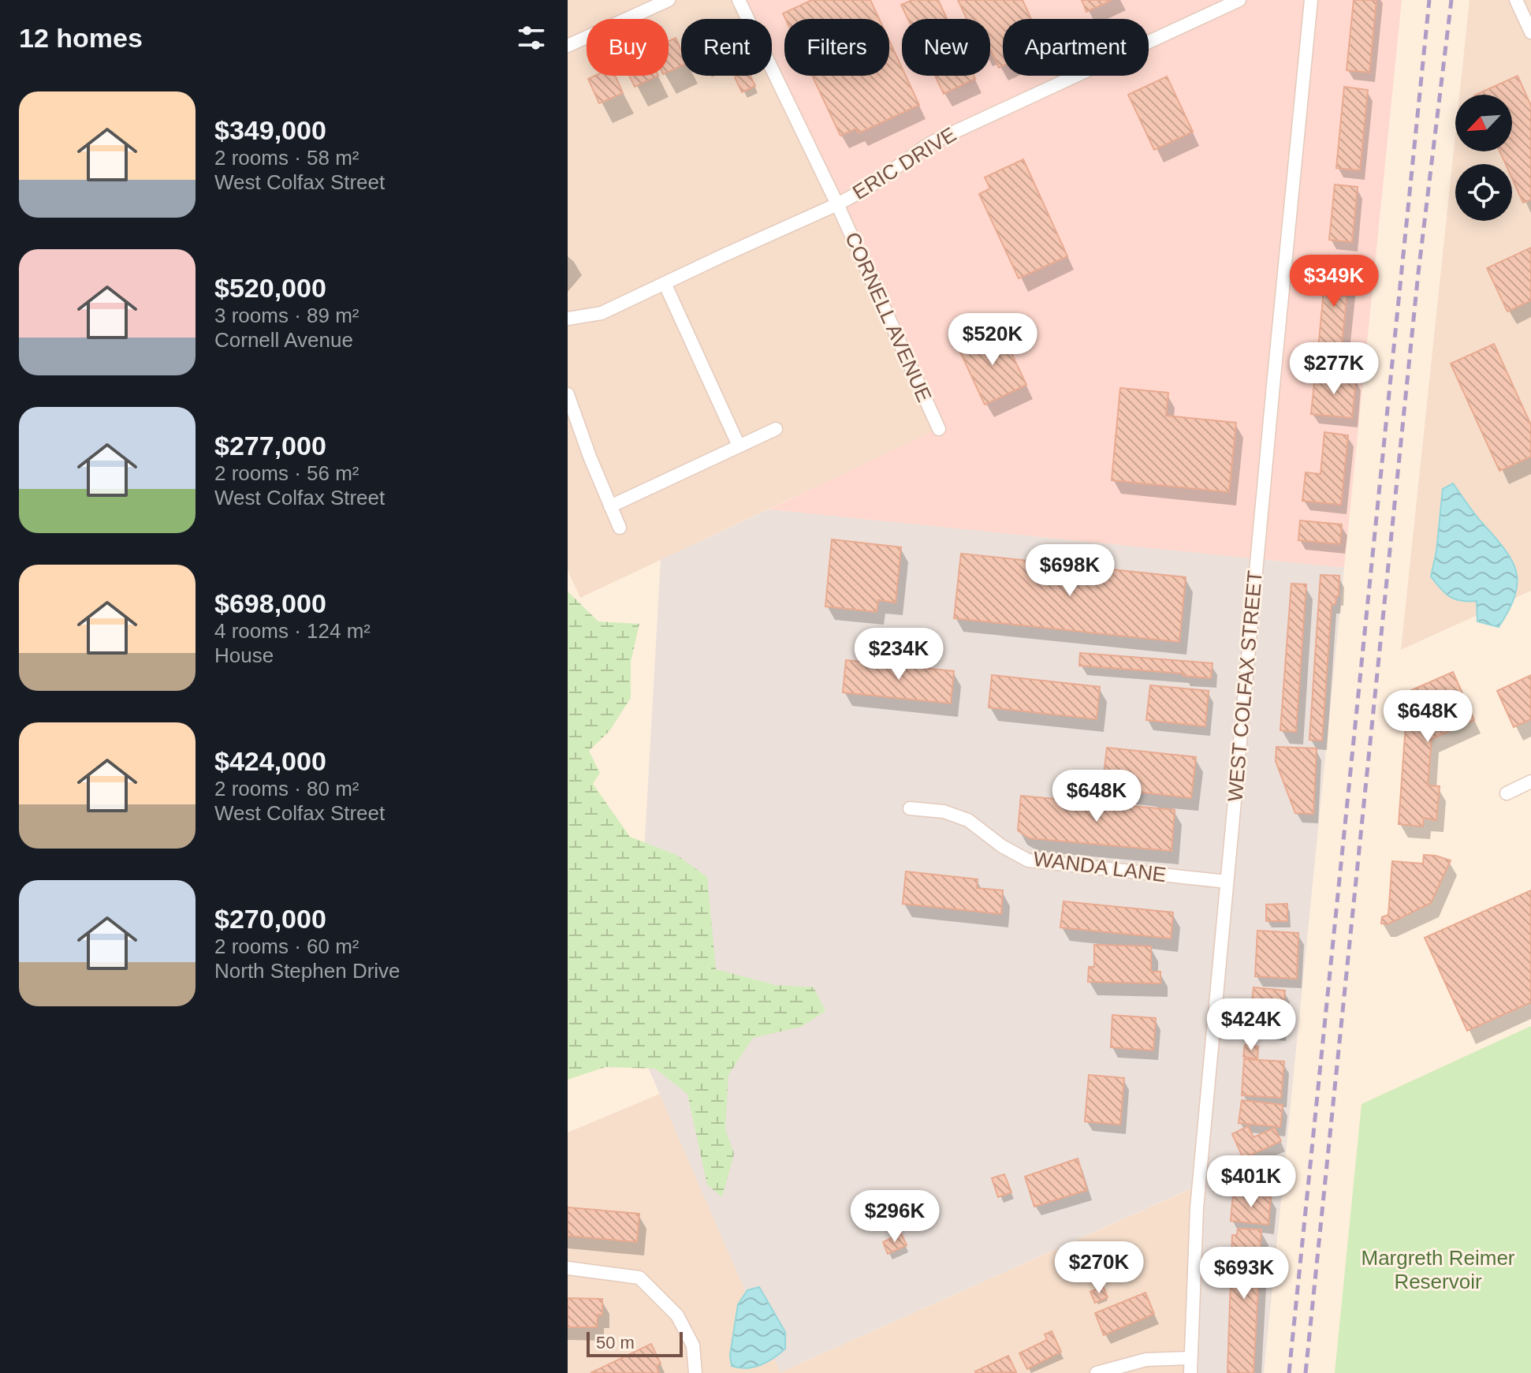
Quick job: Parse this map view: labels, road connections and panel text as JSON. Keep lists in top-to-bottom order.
{
  "streets": {
    "street": [
      "ERIC DRIVE",
      "CORNELL AVENUE",
      "WEST COLFAX STREET",
      "WANDA LANE"
    ]
  },
  "crossings": [
    ["ERIC DRIVE", "CORNELL AVENUE"],
    ["WEST COLFAX STREET", "WANDA LANE"]
  ],
  "parks": ["Margreth Reimer Reservoir"],
  "scale_bar": "50 m",
  "north": "bottom left",
  "page": {
    "heading": "12 homes",
    "chip": [
      "Buy",
      "Rent",
      "Filters",
      "New",
      "Apartment"
    ],
    "list": [
      {
        "name": "$349,000",
        "note": "2 rooms · 58 m² · West Colfax Street"
      },
      {
        "name": "$520,000",
        "note": "3 rooms · 89 m² · Cornell Avenue"
      },
      {
        "name": "$277,000",
        "note": "2 rooms · 56 m² · West Colfax Street"
      },
      {
        "name": "$698,000",
        "note": "4 rooms · 124 m² · House"
      },
      {
        "name": "$424,000",
        "note": "2 rooms · 80 m² · West Colfax Street"
      },
      {
        "name": "$270,000",
        "note": "2 rooms · 60 m² · North Stephen Drive"
      }
    ],
    "price": [
      "$349K",
      "$520K",
      "$277K",
      "$698K",
      "$234K",
      "$648K",
      "$648K",
      "$424K",
      "$401K",
      "$296K",
      "$270K",
      "$693K"
    ],
    "scale": "50 m"
  }
}
